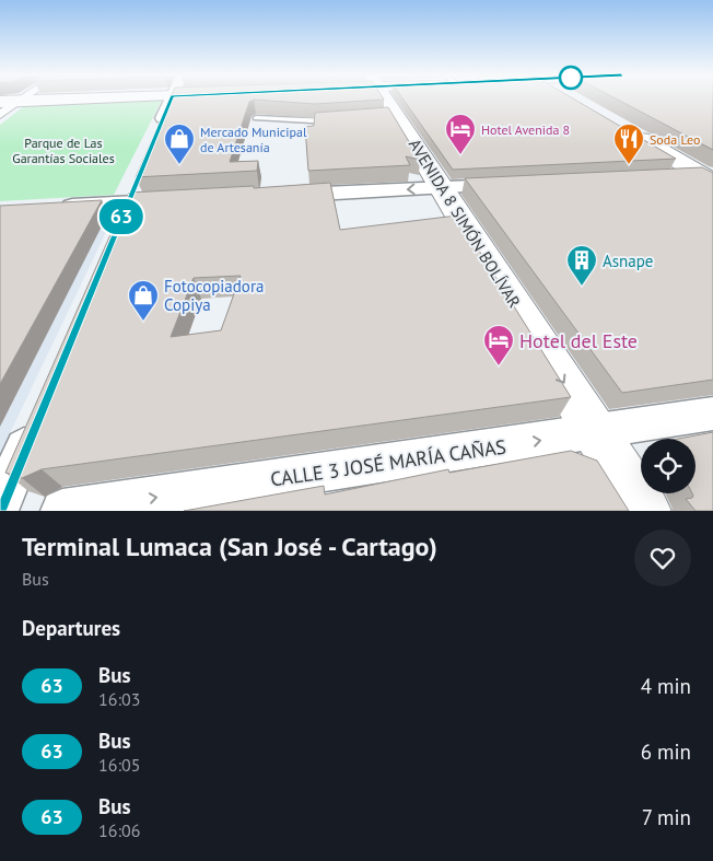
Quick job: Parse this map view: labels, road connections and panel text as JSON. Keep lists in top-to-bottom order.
{
  "streets": {
    "street": ["AVENIDA 8 SIMÓN BOLÍVAR", "CALLE 3 JOSÉ MARÍA CAÑAS"]
  },
  "crossings": [
    ["AVENIDA 8 SIMÓN BOLÍVAR", "CALLE 3 JOSÉ MARÍA CAÑAS"]
  ],
  "one_way": ["AVENIDA 8 SIMÓN BOLÍVAR", "CALLE 3 JOSÉ MARÍA CAÑAS"],
  "parks": ["Parque de Las Garantías Sociales"],
  "places": {
    "hotel": ["Hotel Avenida 8", "Hotel del Este"],
    "shop": ["Mercado Municipal de Artesanía", "Fotocopiadora Copiya"],
    "restaurant": ["Soda Leo"],
    "building": ["Asnape"]
  },
  "lines": ["bus line 63"],
  "page": {
    "on_map": "63",
    "heading": [
      ["Terminal Lumaca (San José - Cartago)", "Bus"],
      "Departures"
    ],
    "list": [
      {
        "mark": "63",
        "name": "Bus",
        "note": "16:03",
        "value": "4 min"
      },
      {
        "mark": "63",
        "name": "Bus",
        "note": "16:05",
        "value": "6 min"
      },
      {
        "mark": "63",
        "name": "Bus",
        "note": "16:06",
        "value": "7 min"
      }
    ]
  }
}
